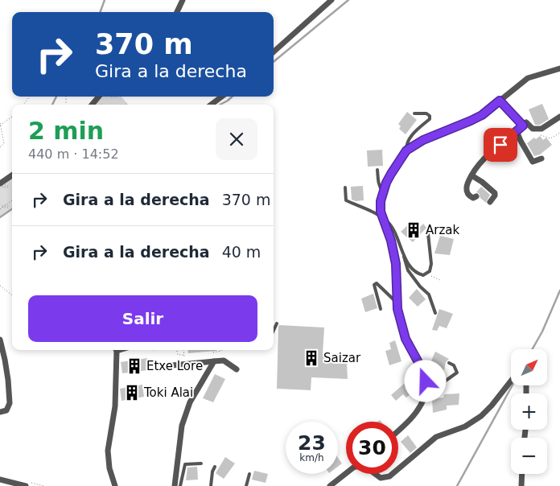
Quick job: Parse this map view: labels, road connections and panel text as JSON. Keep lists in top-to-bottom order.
{
  "places": {
    "building": [
      "Arzak",
      "Saizar",
      "Etxe Lore",
      "Toki Alai"
    ]
  },
  "north": "top right",
  "page": {
    "turn": ["370 m", "Gira a la derecha"],
    "heading": ["2 min", "440 m · 14:52"],
    "list": [
      {
        "name": "Gira a la derecha",
        "value": "370 m"
      },
      {
        "name": "Gira a la derecha",
        "value": "40 m"
      }
    ],
    "buttons": "Salir",
    "map_buttons": ["+", "−"],
    "speed": "23 km/h",
    "limit": "30"
  }
}
